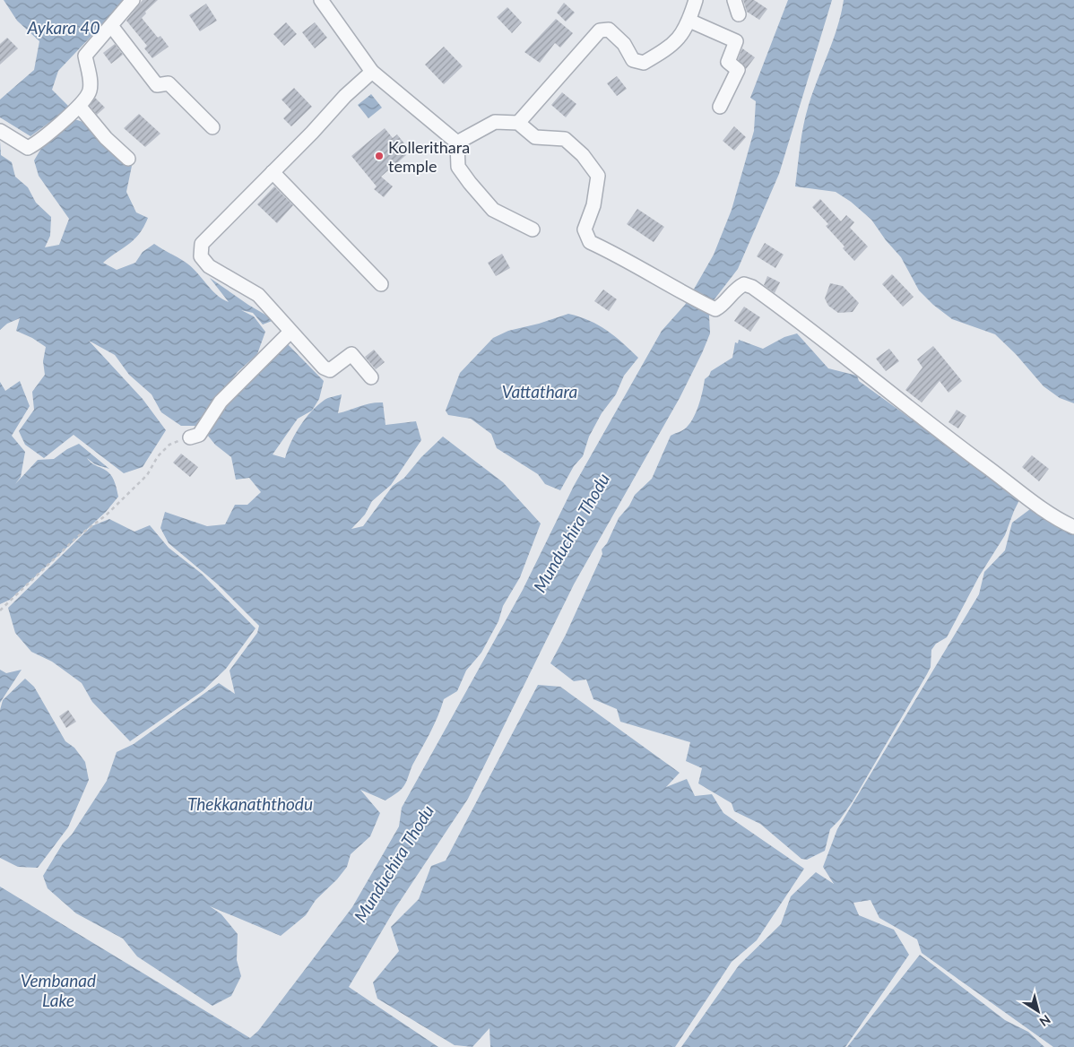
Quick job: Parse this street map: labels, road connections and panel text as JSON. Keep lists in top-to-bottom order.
{
  "water": [
    "Aykara 40",
    "Vattathara",
    "Munduchira Thodu",
    "Thekkanaththodu",
    "Vembanad Lake"
  ],
  "places": ["Kollerithara temple"],
  "north": "bottom right"
}
